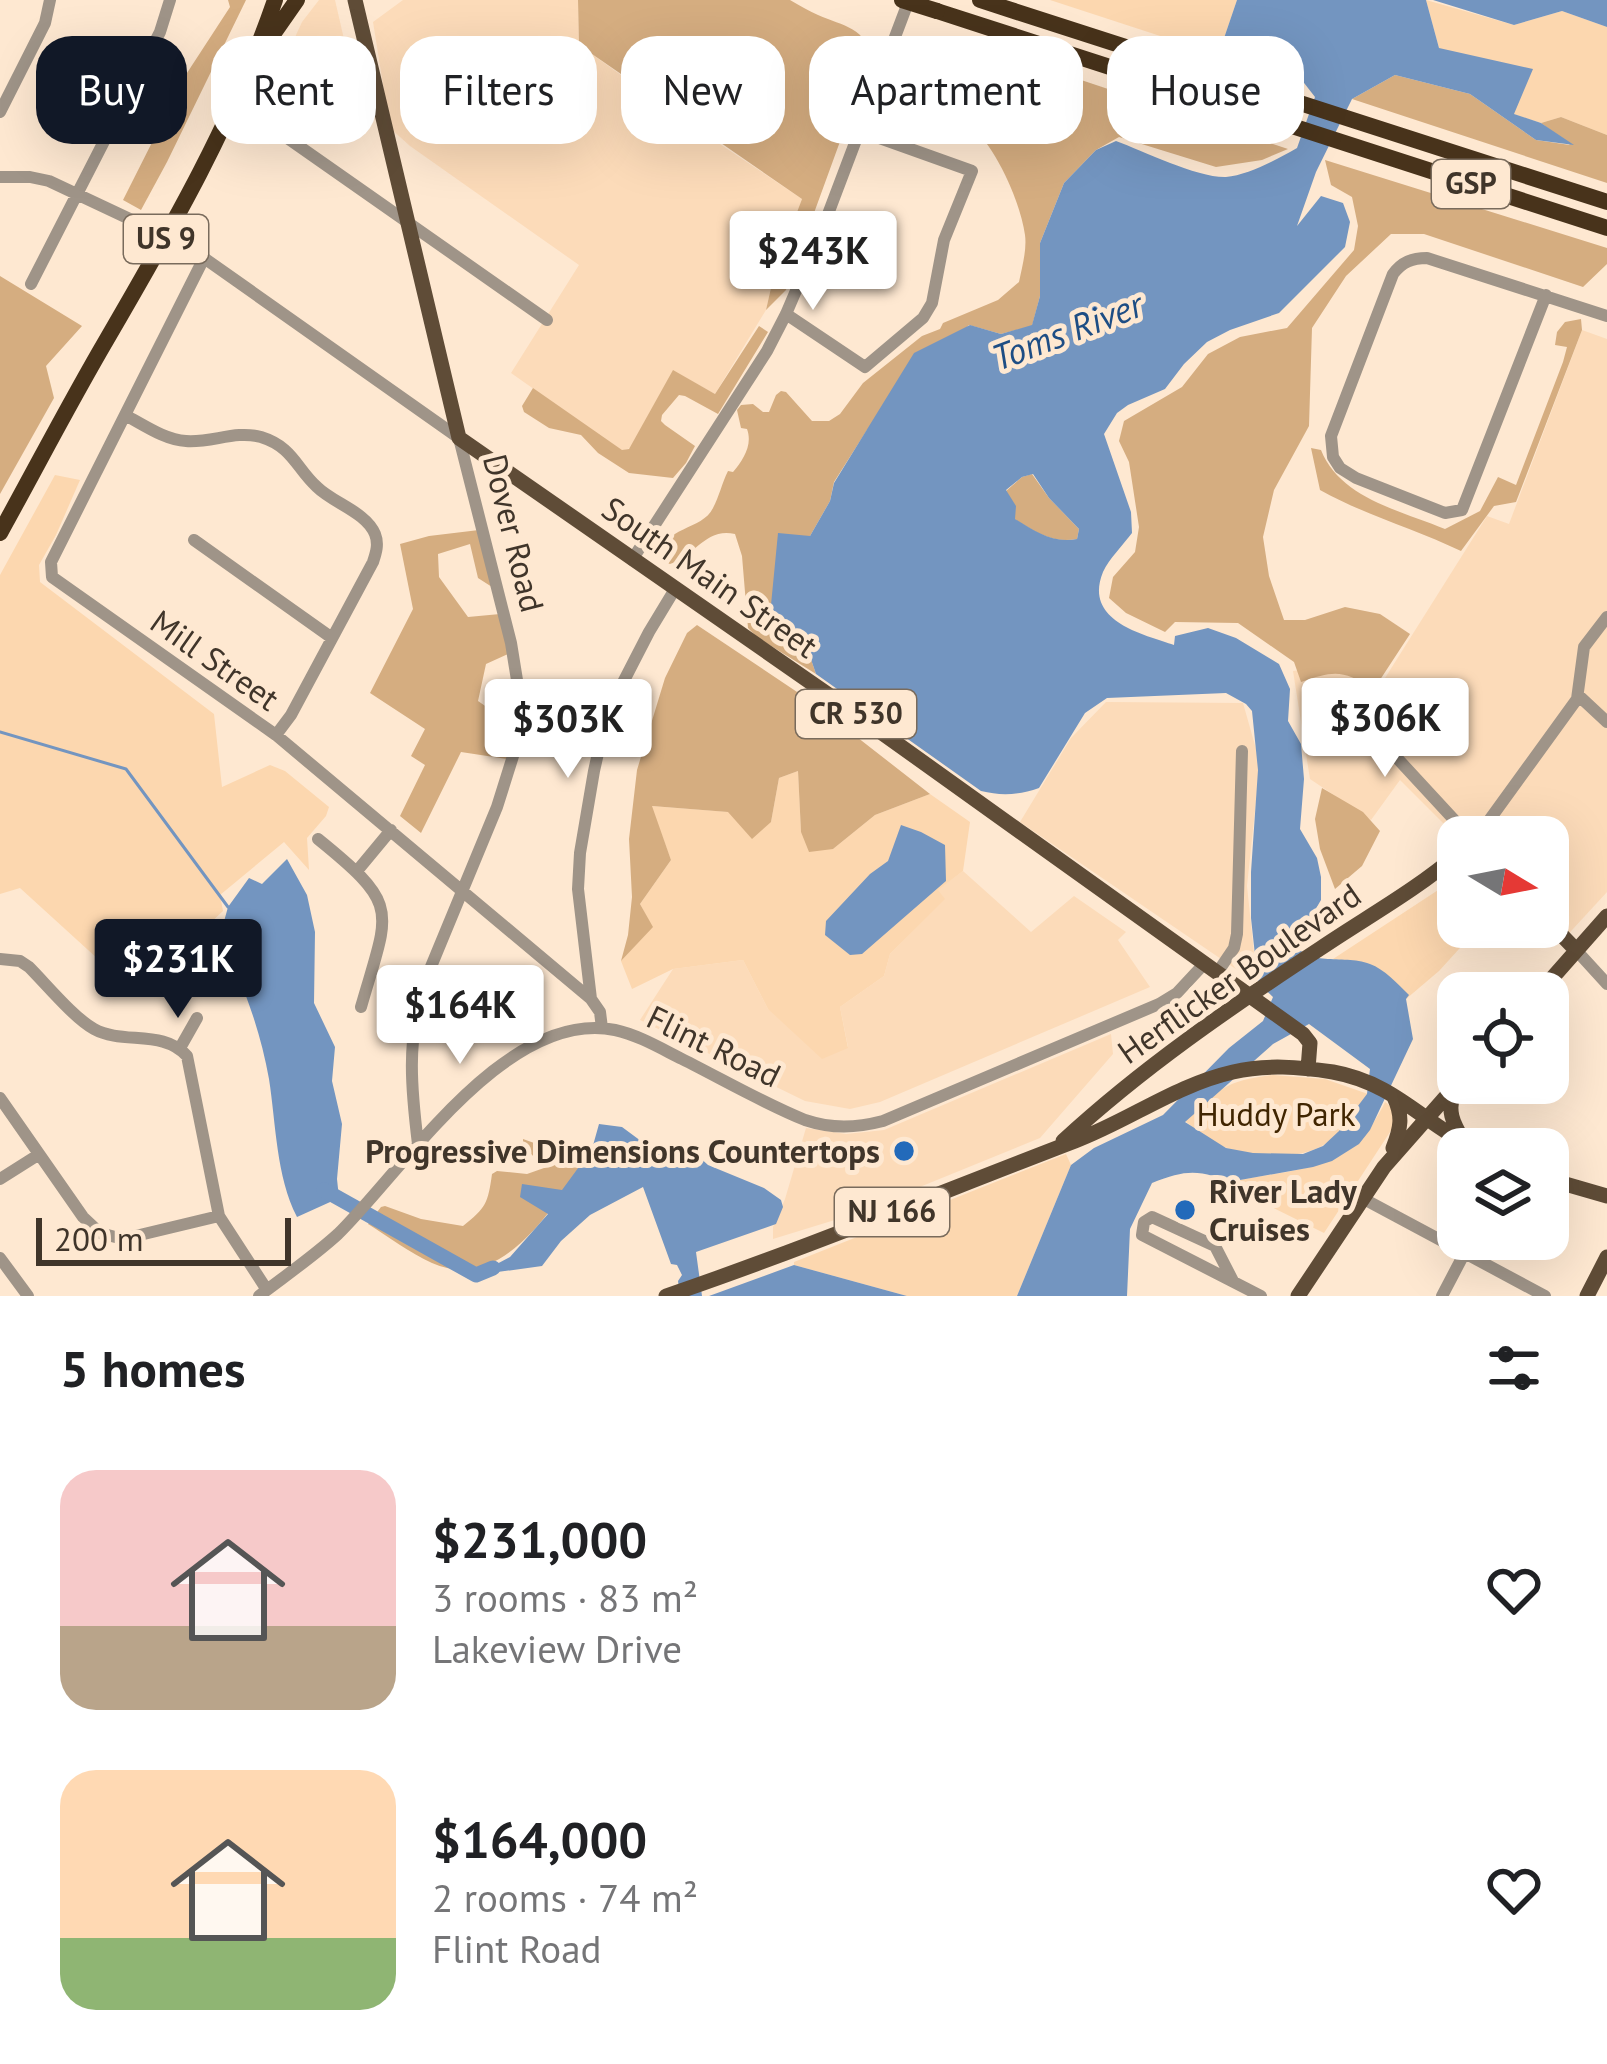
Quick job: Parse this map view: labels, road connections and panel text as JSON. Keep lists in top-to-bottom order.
{
  "streets": {
    "highway": ["GSP", "US 9"],
    "main road": [
      "Dover Road",
      "South Main Street",
      "CR 530",
      "Herflicker Boulevard",
      "NJ 166"
    ],
    "street": ["Mill Street", "Flint Road"]
  },
  "crossings": [
    ["US 9", "South Main Street"],
    ["Dover Road", "South Main Street"],
    ["Dover Road", "Mill Street"],
    ["Dover Road", "Flint Road"],
    ["South Main Street", "Mill Street"],
    ["South Main Street", "Herflicker Boulevard"],
    ["South Main Street", "Flint Road"],
    ["South Main Street", "NJ 166"],
    ["Mill Street", "Flint Road"],
    ["Herflicker Boulevard", "NJ 166"]
  ],
  "water": ["Toms River"],
  "parks": ["Huddy Park"],
  "places": ["Progressive Dimensions Countertops", "River Lady Cruises"],
  "scale_bar": "200 m",
  "north": "right",
  "page": {
    "chip": [
      "Buy",
      "Rent",
      "Filters",
      "New",
      "Apartment",
      "House"
    ],
    "price": [
      "$243K",
      "$306K",
      "$303K",
      "$231K",
      "$164K"
    ],
    "scale": "200 m",
    "heading": "5 homes",
    "list": [
      {
        "name": "$231,000",
        "note": "3 rooms · 83 m² · Lakeview Drive"
      },
      {
        "name": "$164,000",
        "note": "2 rooms · 74 m² · Flint Road"
      }
    ]
  }
}
